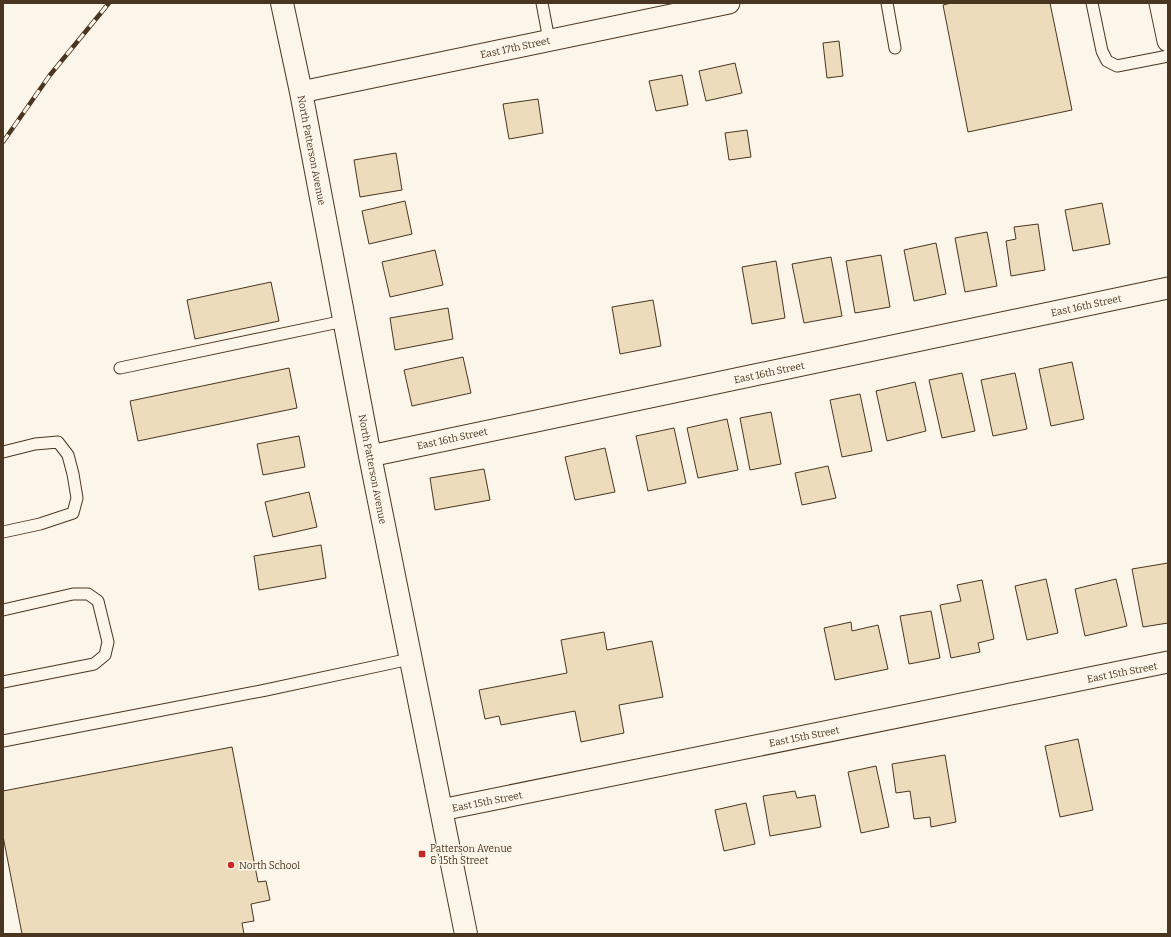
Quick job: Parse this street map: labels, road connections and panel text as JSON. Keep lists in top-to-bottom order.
{
  "streets": {
    "main road": ["North Patterson Avenue"],
    "street": ["East 17th Street", "East 16th Street", "East 15th Street"]
  },
  "crossings": [
    ["East 17th Street", "North Patterson Avenue"],
    ["North Patterson Avenue", "East 16th Street"],
    ["North Patterson Avenue", "East 15th Street"]
  ],
  "places": {
    "transit": ["Patterson Avenue & 15th Street"],
    "other": ["North School"]
  }
}
